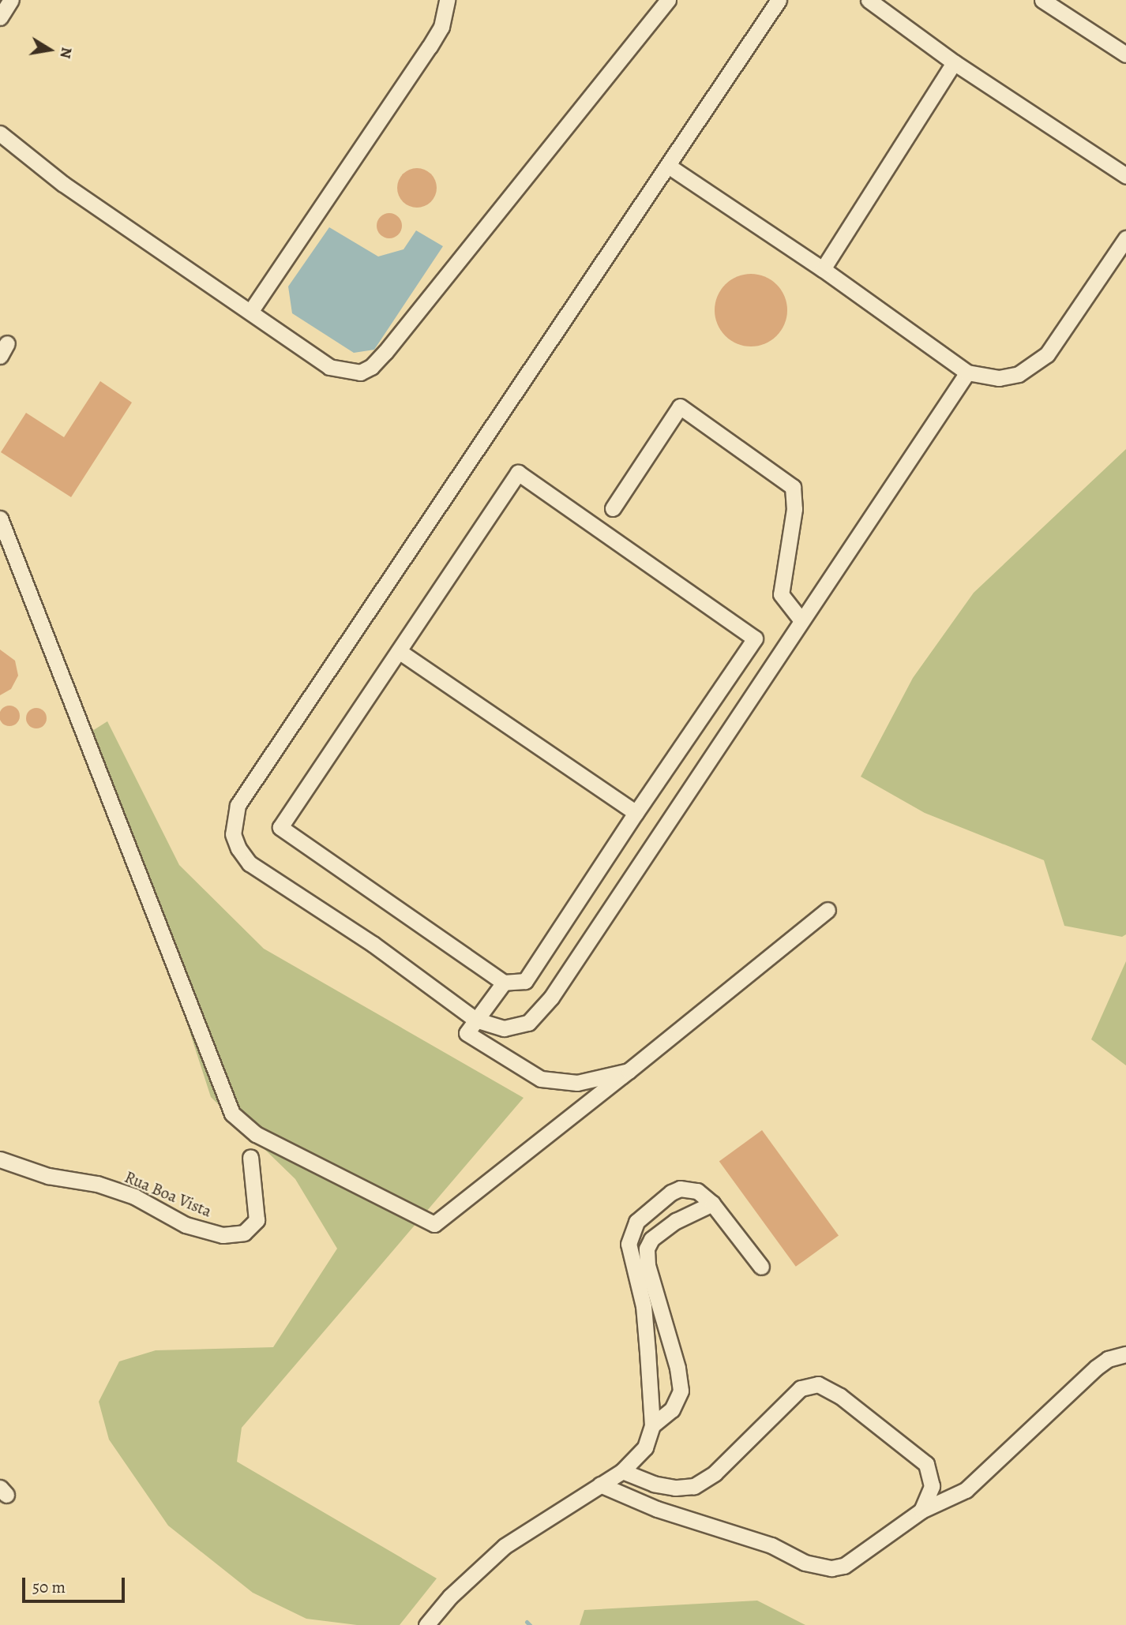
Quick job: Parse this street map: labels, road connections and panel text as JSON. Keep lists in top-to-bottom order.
{
  "streets": {
    "street": ["Rua Boa Vista"]
  },
  "scale_bar": "50 m",
  "north": "right"
}
